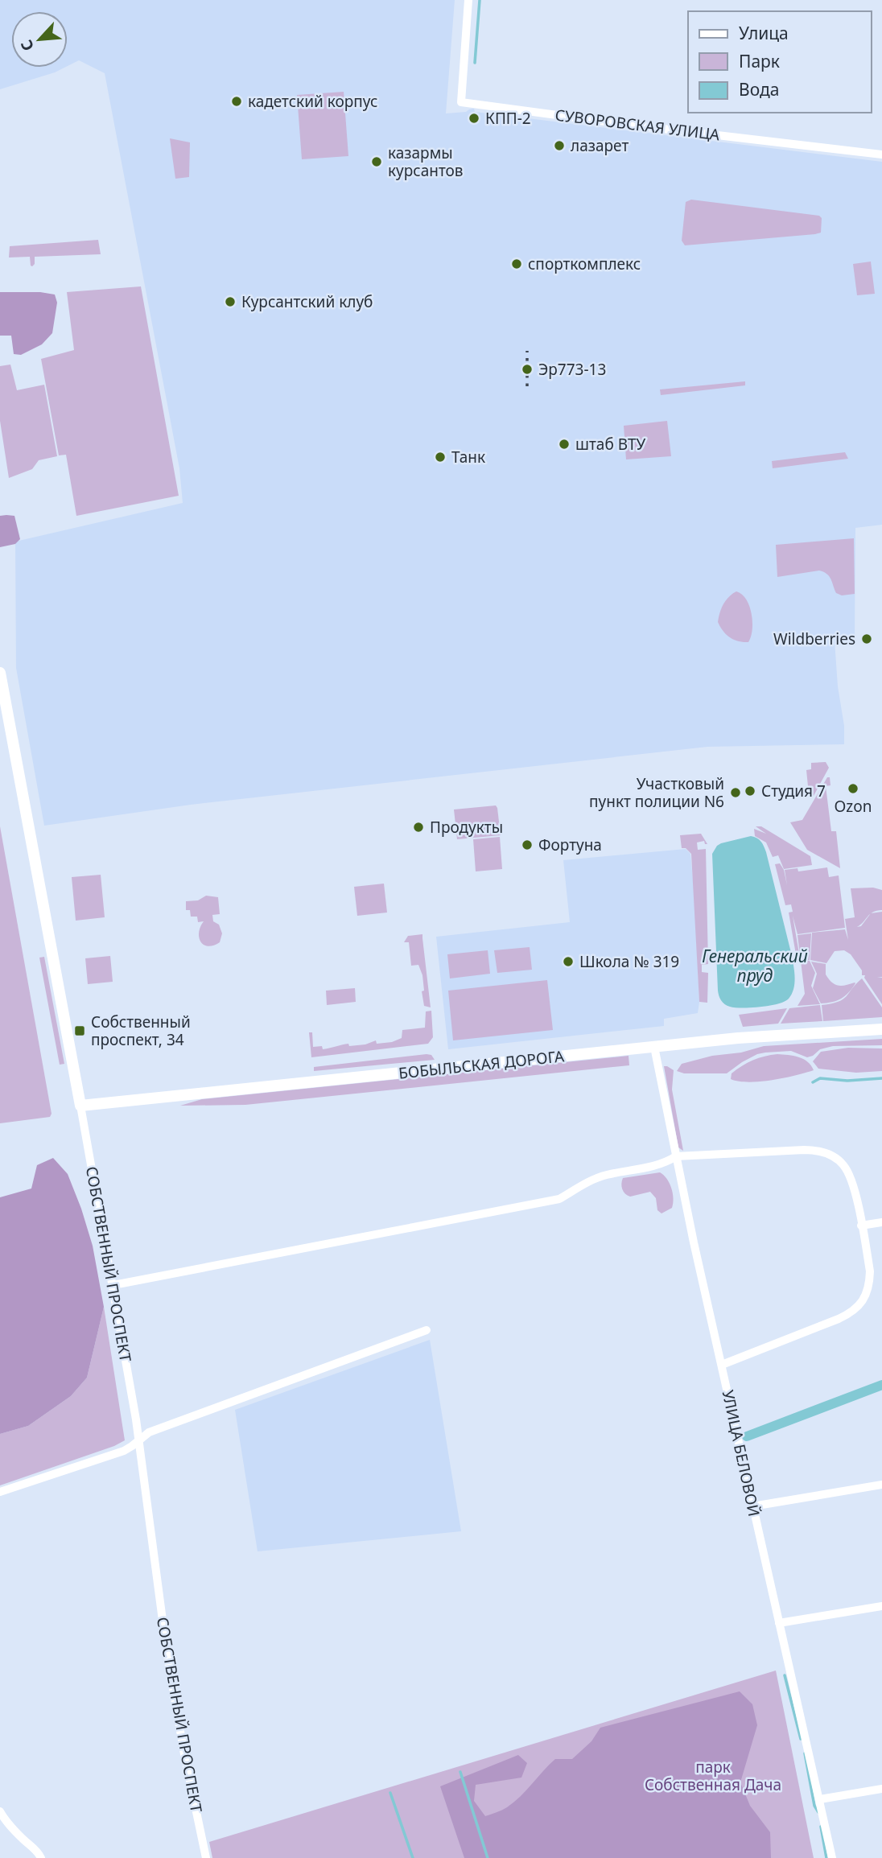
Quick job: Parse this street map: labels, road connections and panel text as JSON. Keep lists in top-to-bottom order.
{
  "streets": {
    "street": [
      "СУВОРОВСКАЯ УЛИЦА",
      "БОБЫЛЬСКАЯ ДОРОГА",
      "СОБСТВЕННЫЙ ПРОСПЕКТ",
      "УЛИЦА БЕЛОВОЙ"
    ]
  },
  "crossings": [
    ["БОБЫЛЬСКАЯ ДОРОГА", "СОБСТВЕННЫЙ ПРОСПЕКТ"],
    ["БОБЫЛЬСКАЯ ДОРОГА", "УЛИЦА БЕЛОВОЙ"]
  ],
  "water": ["Генеральский пруд"],
  "parks": ["парк Собственная Дача"],
  "places": {
    "other": [
      "кадетский корпус",
      "КПП-2",
      "лазарет",
      "казармы курсантов",
      "спорткомплекс",
      "Курсантский клуб",
      "Эр773-13",
      "штаб ВТУ",
      "Танк",
      "Wildberries",
      "Ozon",
      "Студия 7",
      "Участковый пункт полиции N6",
      "Продукты",
      "Фортуна",
      "Школа № 319"
    ],
    "transit": ["Собственный проспект, 34"]
  },
  "legend": ["Улица", "Парк", "Вода"],
  "north": "bottom left"
}
